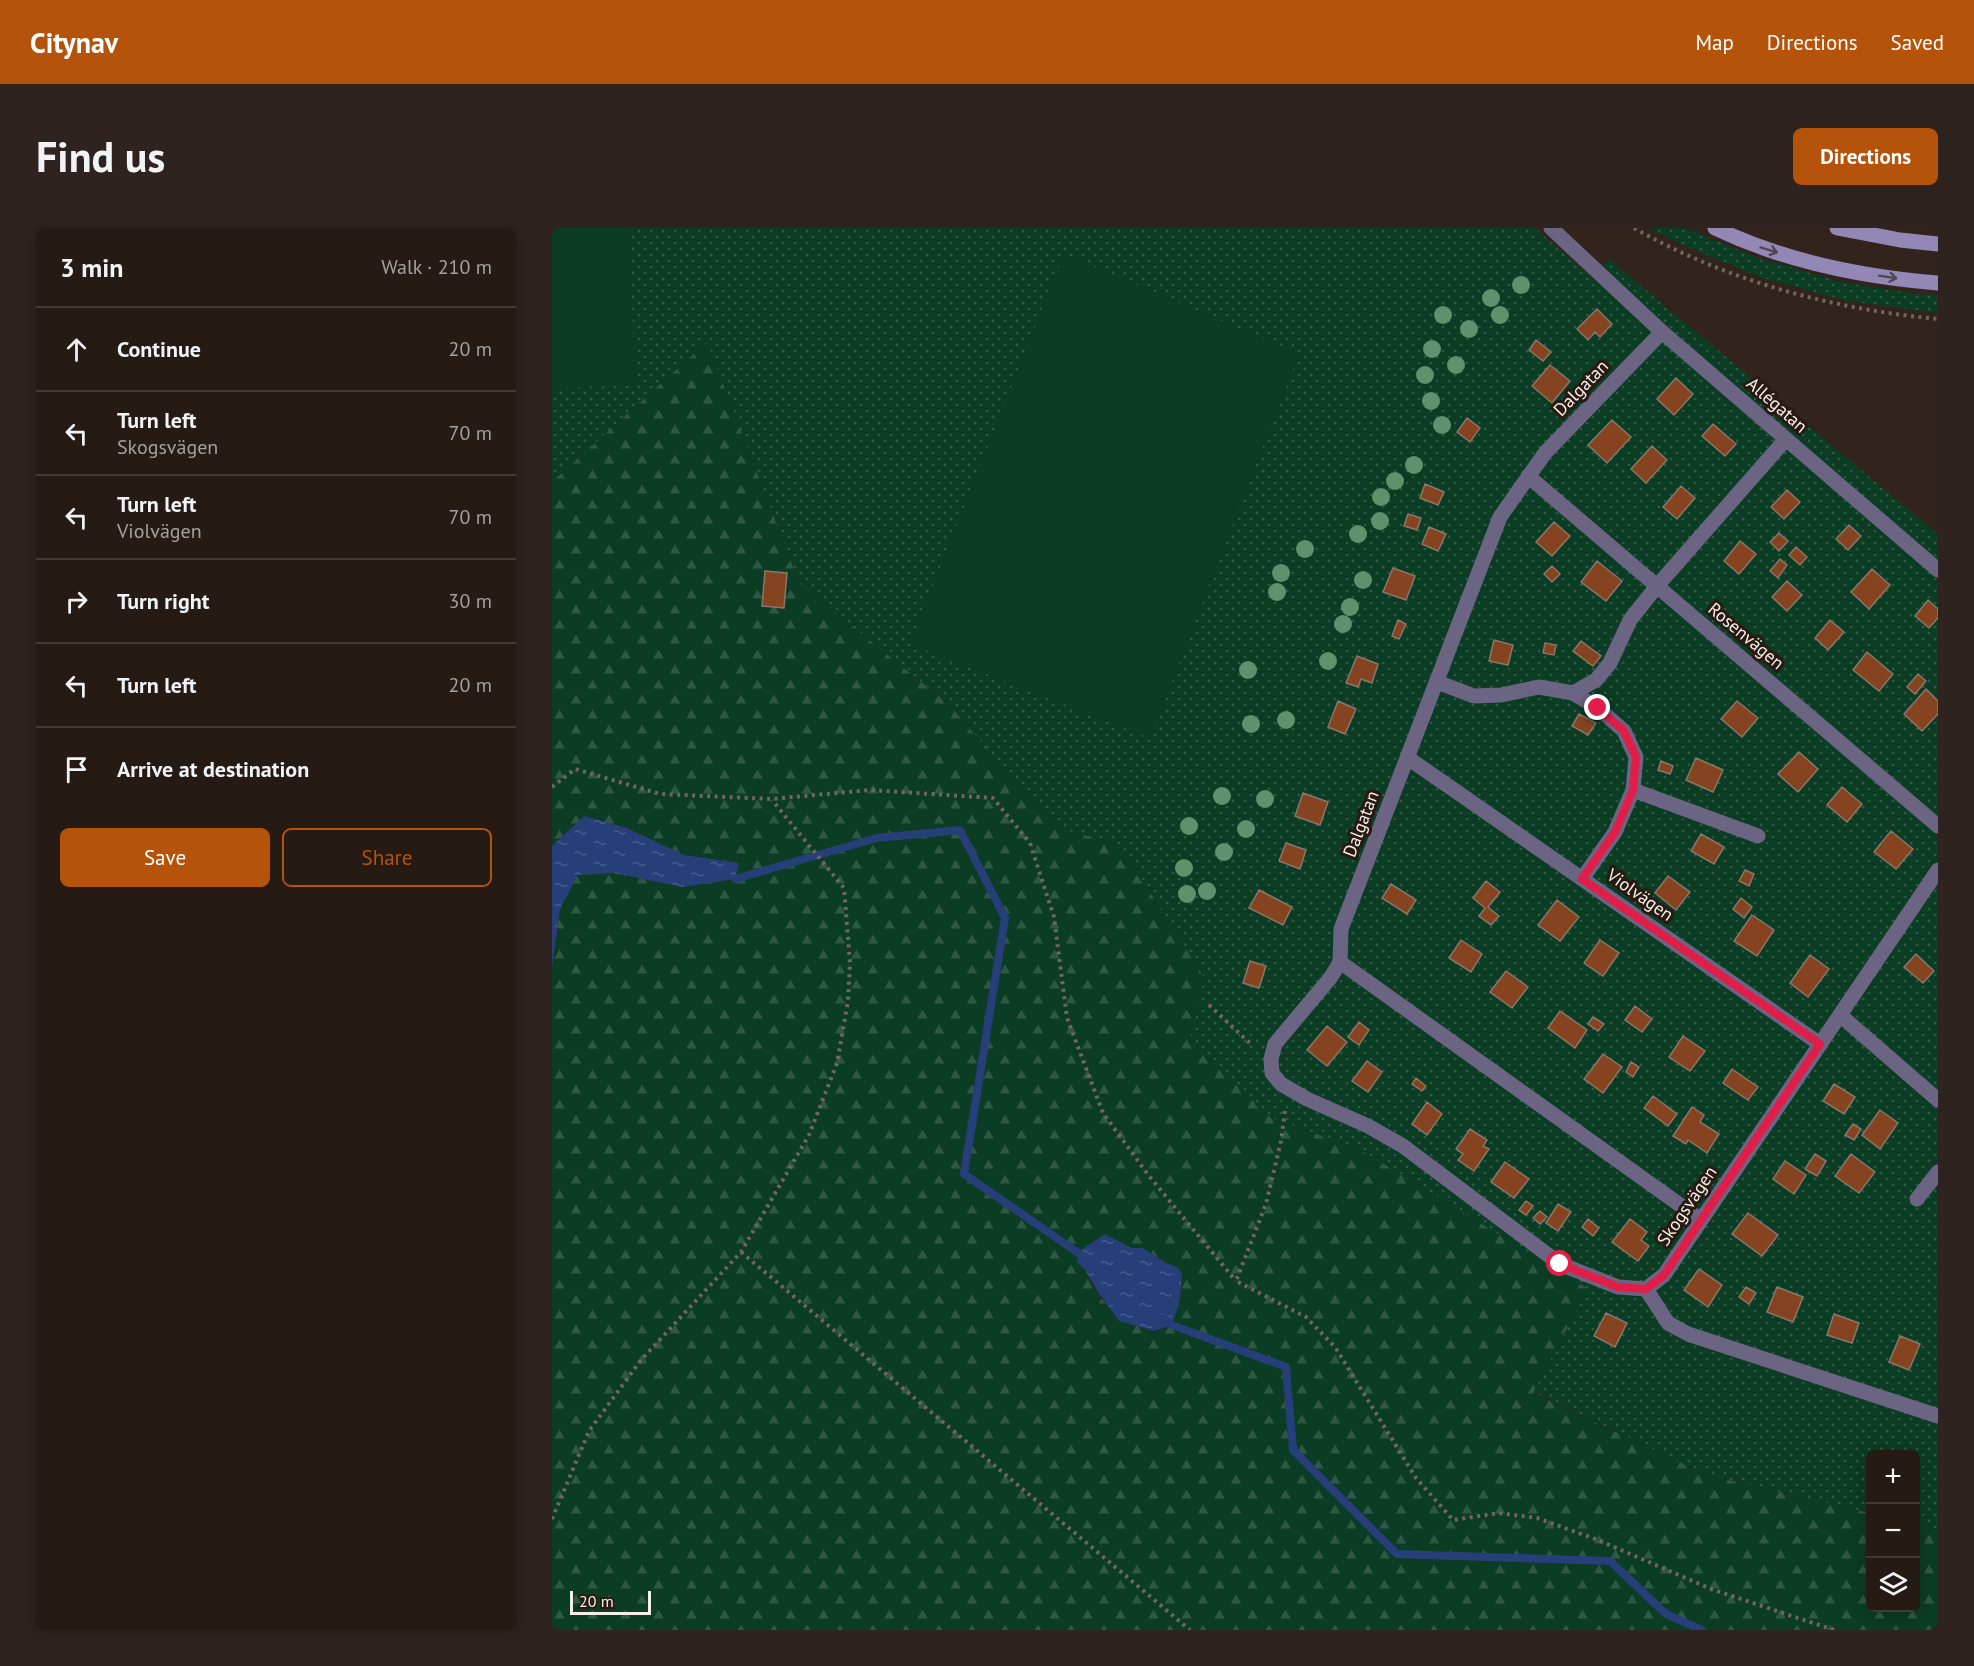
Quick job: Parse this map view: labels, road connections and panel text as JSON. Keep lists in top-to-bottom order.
{
  "streets": {
    "street": [
      "Dalgatan",
      "Allégatan",
      "Rosenvägen",
      "Violvägen",
      "Skogsvägen"
    ]
  },
  "crossings": [
    ["Dalgatan", "Allégatan"],
    ["Dalgatan", "Rosenvägen"],
    ["Dalgatan", "Violvägen"],
    ["Violvägen", "Skogsvägen"]
  ],
  "scale_bar": "20 m",
  "page": {
    "header": "Citynav",
    "nav": ["Map", "Directions", "Saved"],
    "buttons": [
      "Directions",
      ["Save", "Share"]
    ],
    "title": "Find us",
    "heading": ["3 min", "Walk · 210 m"],
    "list": [
      ["Continue", "20 m"],
      ["Turn left", "Skogsvägen", "70 m"],
      ["Turn left", "Violvägen", "70 m"],
      ["Turn right", "30 m"],
      ["Turn left", "20 m"],
      "Arrive at destination"
    ],
    "map_buttons": ["+", "−"],
    "scale": "20 m"
  }
}
